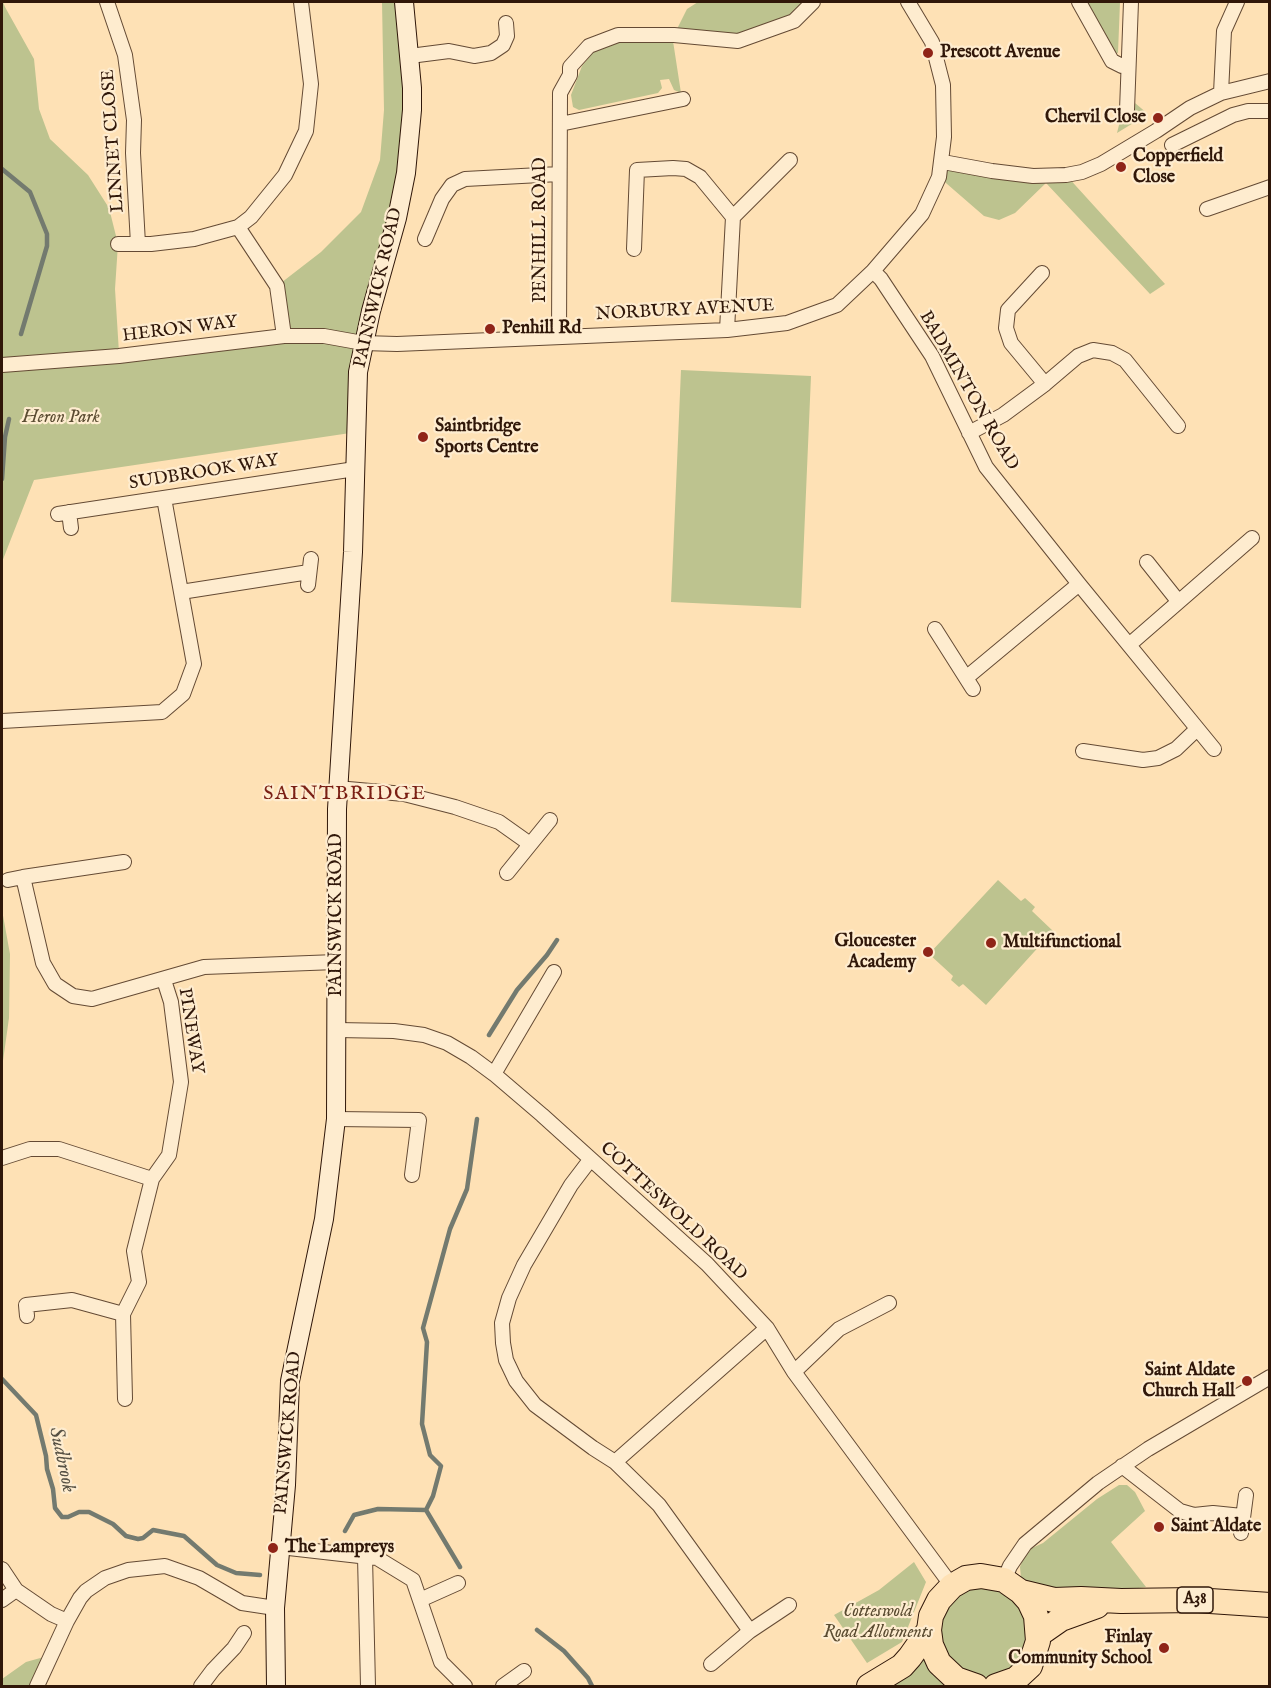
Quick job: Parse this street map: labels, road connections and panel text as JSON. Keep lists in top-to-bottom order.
{
  "streets": {
    "highway": ["A38"],
    "main road": ["PAINSWICK ROAD"],
    "street": [
      "LINNET CLOSE",
      "PENHILL ROAD",
      "NORBURY AVENUE",
      "HERON WAY",
      "BADMINTON ROAD",
      "SUDBROOK WAY",
      "PINEWAY",
      "COTTESWOLD ROAD"
    ]
  },
  "crossings": [
    ["PENHILL ROAD", "NORBURY AVENUE"],
    ["PAINSWICK ROAD", "NORBURY AVENUE"],
    ["PAINSWICK ROAD", "HERON WAY"],
    ["PAINSWICK ROAD", "SUDBROOK WAY"],
    ["PAINSWICK ROAD", "COTTESWOLD ROAD"],
    ["NORBURY AVENUE", "HERON WAY"],
    ["NORBURY AVENUE", "BADMINTON ROAD"],
    ["COTTESWOLD ROAD", "A38"]
  ],
  "districts": ["SAINTBRIDGE"],
  "water": ["Sudbrook"],
  "parks": ["Heron Park", "Cotteswold Road Allotments"],
  "places": [
    "Prescott Avenue",
    "Chervil Close",
    "Copperfield Close",
    "Penhill Rd",
    "Saintbridge Sports Centre",
    "Multifunctional",
    "Gloucester Academy",
    "Saint Aldate Church Hall",
    "Saint Aldate",
    "The Lampreys",
    "Finlay Community School"
  ]
}
